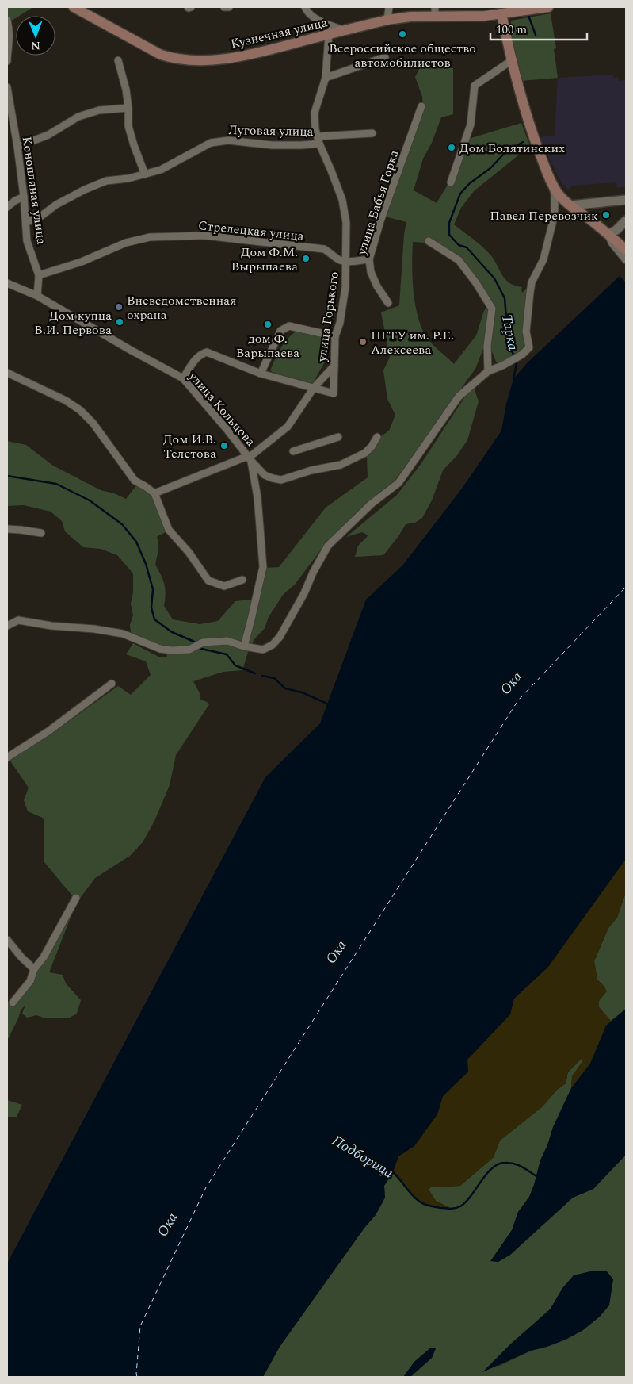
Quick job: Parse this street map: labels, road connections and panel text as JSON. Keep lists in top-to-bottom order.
{
  "streets": {
    "main road": ["Кузнечная улица"],
    "street": [
      "Луговая улица",
      "Конопляная улица",
      "улица Бабья Горка",
      "Стрелецкая улица",
      "улица Горького",
      "улица Кольцова"
    ]
  },
  "crossings": [
    ["Кузнечная улица", "улица Горького"],
    ["Луговая улица", "Конопляная улица"],
    ["Луговая улица", "улица Горького"],
    ["Конопляная улица", "Стрелецкая улица"],
    ["Конопляная улица", "улица Кольцова"],
    ["Стрелецкая улица", "улица Горького"],
    ["улица Горького", "улица Кольцова"]
  ],
  "water": ["Тарка", "Ока", "Подборица"],
  "places": [
    "Всероссийское общество автомобилистов",
    "Дом Болятинских",
    "Павел Перевозчик",
    "Дом Ф.М. Вырыпаева",
    "Вневедомственная охрана",
    "Дом купца В.И. Первова",
    "дом Ф. Варыпаева",
    "НГТУ им. Р.Е. Алексеева",
    "Дом И.В. Телетова"
  ],
  "scale_bar": "100 m",
  "north": "bottom"
}
